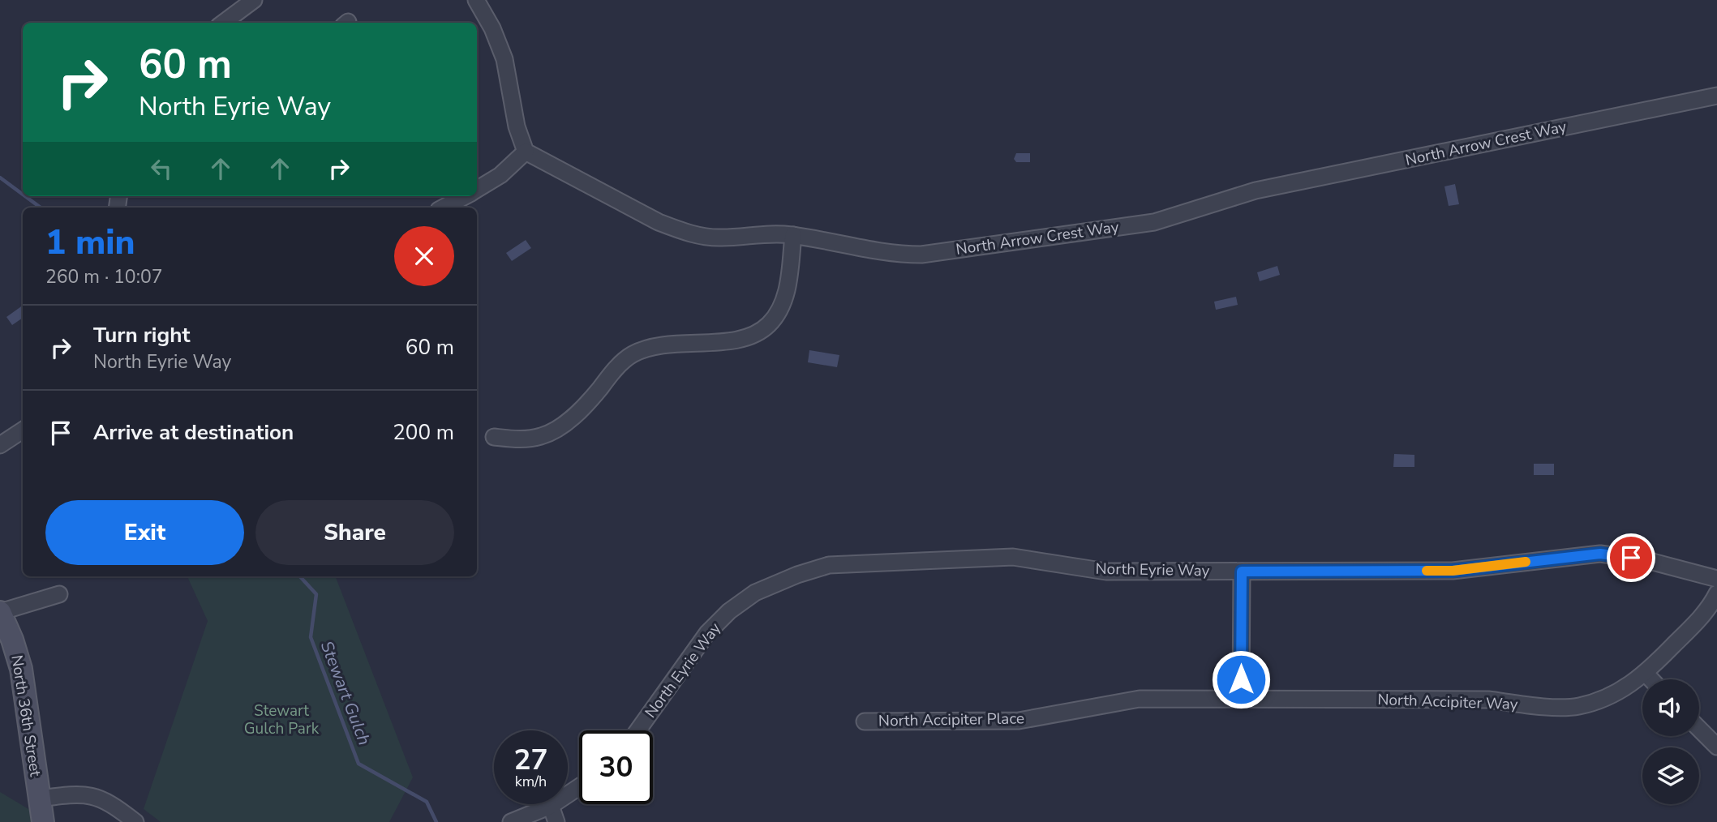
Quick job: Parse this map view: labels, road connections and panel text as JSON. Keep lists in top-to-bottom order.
{
  "streets": {
    "street": [
      "North Arrow Crest Way",
      "North Eyrie Way",
      "North Accipiter Way",
      "North 36th Street",
      "North Accipiter Place"
    ]
  },
  "crossings": [
    ["North Accipiter Way", "North Accipiter Place"]
  ],
  "water": ["Stewart Gulch"],
  "parks": ["Stewart Gulch Park"],
  "page": {
    "turn": ["60 m", "North Eyrie Way"],
    "heading": ["1 min", "260 m · 10:07"],
    "list": [
      {
        "name": "Turn right",
        "note": "North Eyrie Way",
        "value": "60 m"
      },
      {
        "name": "Arrive at destination",
        "value": "200 m"
      }
    ],
    "buttons": ["Exit", "Share"],
    "speed": "27 km/h",
    "limit": "30"
  }
}
